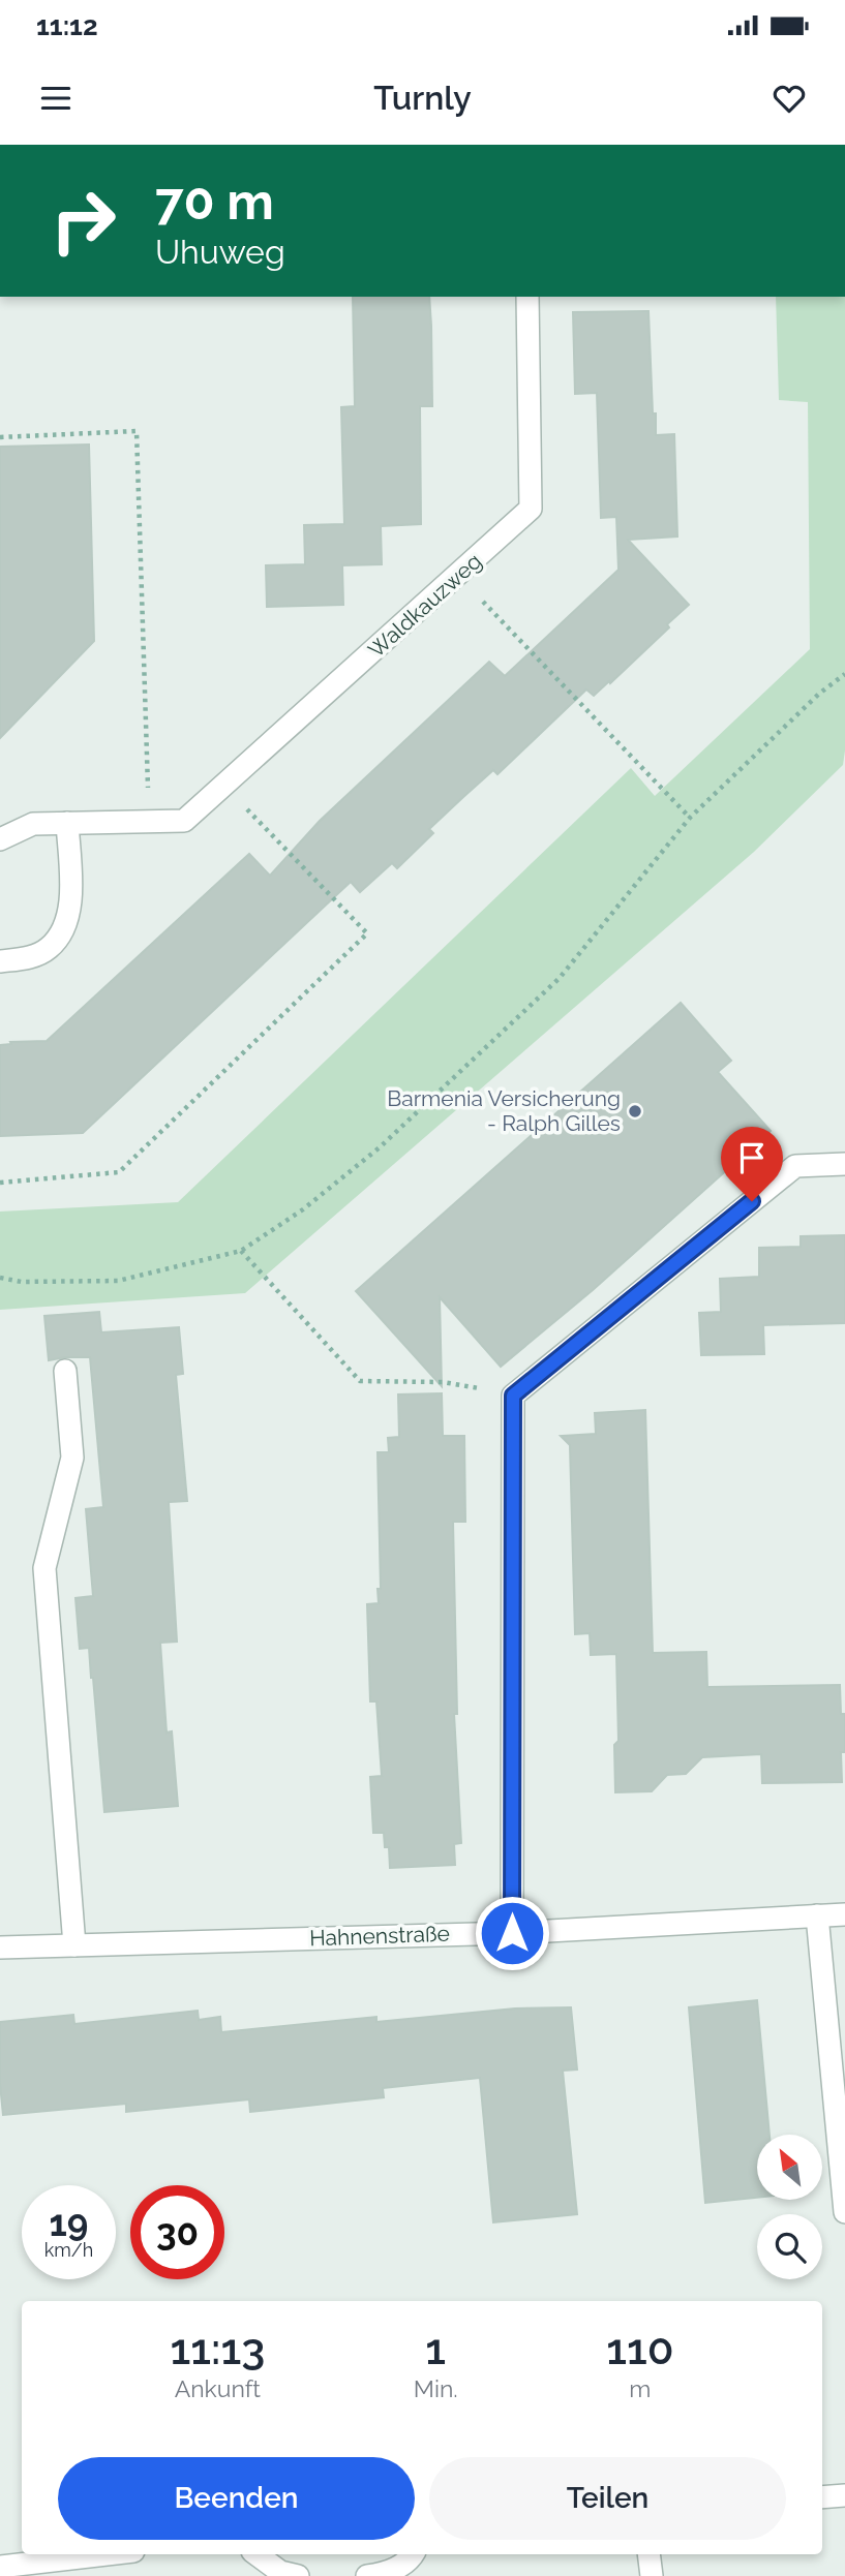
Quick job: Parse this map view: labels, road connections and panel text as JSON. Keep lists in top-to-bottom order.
{
  "streets": {
    "street": ["Waldkauzweg", "Hahnenstraße"]
  },
  "places": ["Barmenia Versicherung - Ralph Gilles"],
  "north": "top left",
  "page": {
    "status": "11:12",
    "header": "Turnly",
    "turn": ["70 m", "Uhuweg"],
    "speed": "19 km/h",
    "limit": "30",
    "eta": [
      "11:13",
      "Ankunft",
      "1",
      "Min.",
      "110",
      "m"
    ],
    "buttons": ["Beenden", "Teilen"]
  }
}
